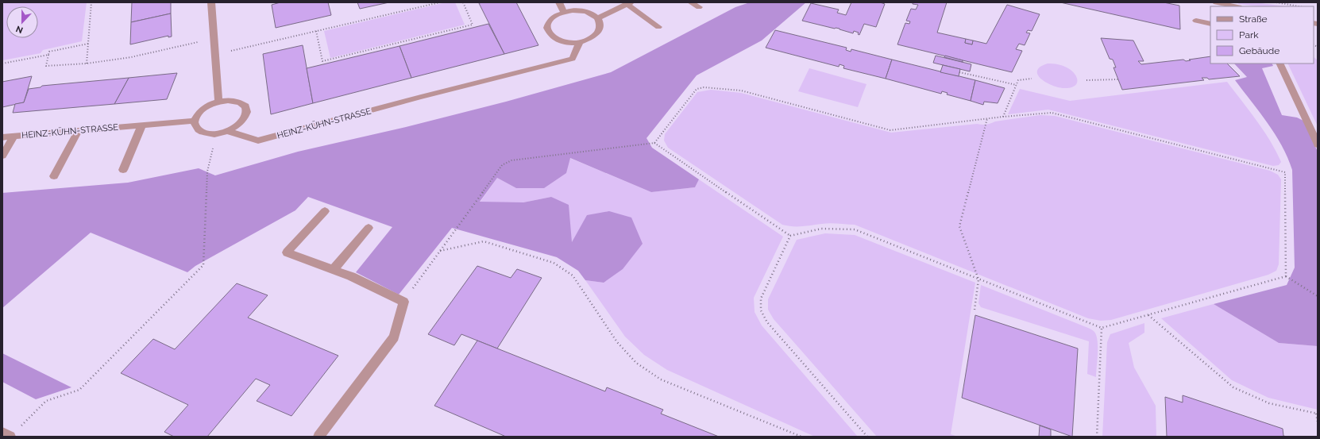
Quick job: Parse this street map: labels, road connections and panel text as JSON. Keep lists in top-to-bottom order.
{
  "streets": {
    "street": ["HEINZ-KÜHN-STRASSE"]
  },
  "legend": ["Straße", "Park", "Gebäude"],
  "north": "bottom"
}
